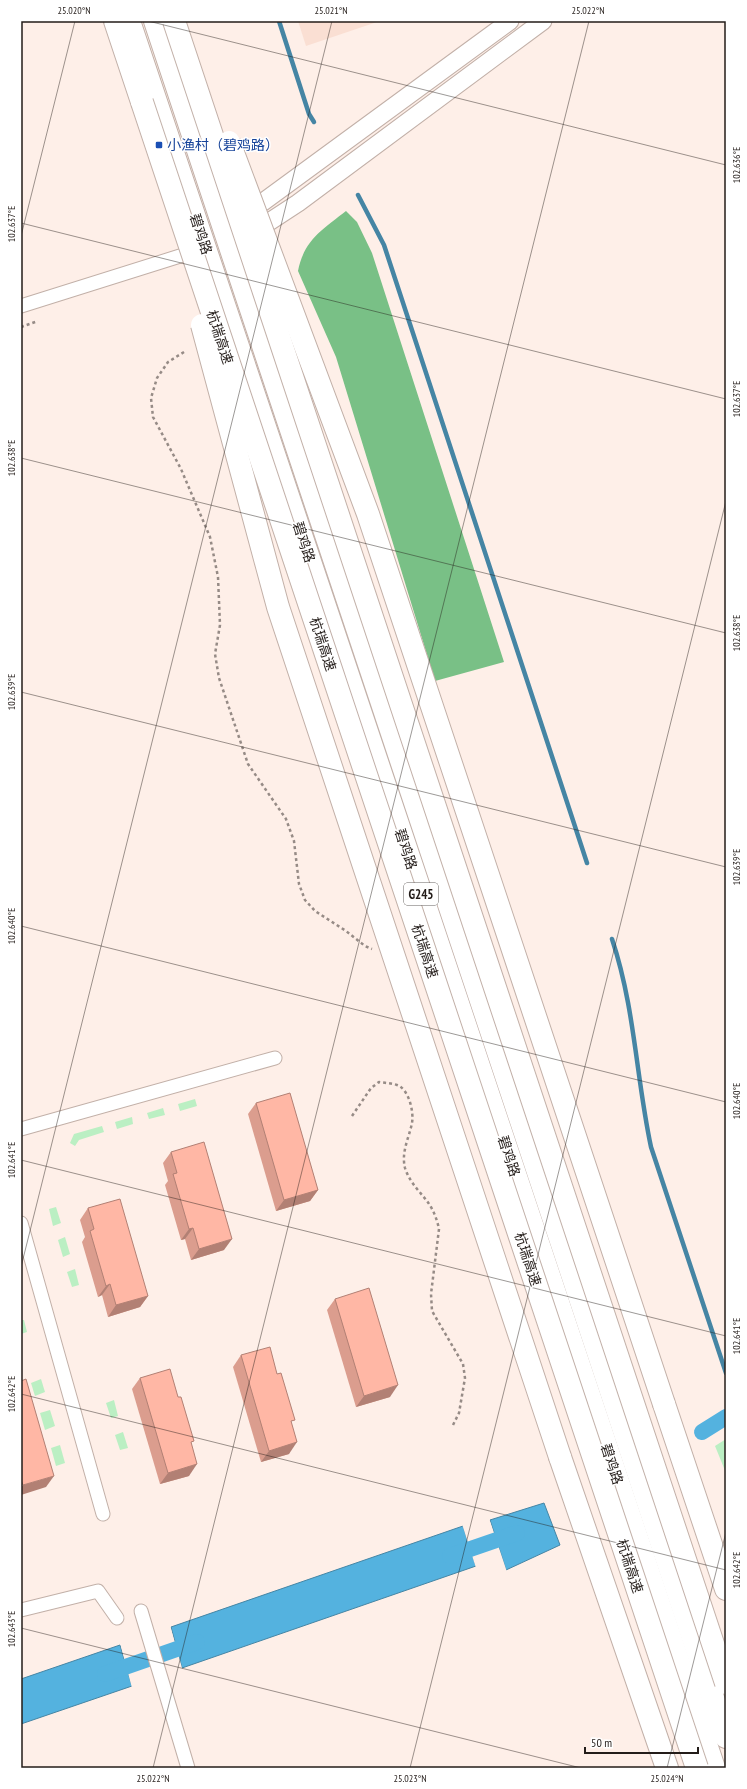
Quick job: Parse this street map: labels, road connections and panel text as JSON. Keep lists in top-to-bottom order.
{
  "streets": {
    "highway": ["碧鸡路", "杭瑞高速", "G245"]
  },
  "places": {
    "transit": ["小渔村（碧鸡路）"]
  },
  "scale_bar": "50 m",
  "coordinates": [
    "25.020°N",
    "25.021°N",
    "25.022°N",
    "102.636°E",
    "102.637°E",
    "102.638°E",
    "102.639°E",
    "102.640°E",
    "102.641°E",
    "102.642°E",
    "102.643°E",
    "25.023°N",
    "25.024°N"
  ]
}
